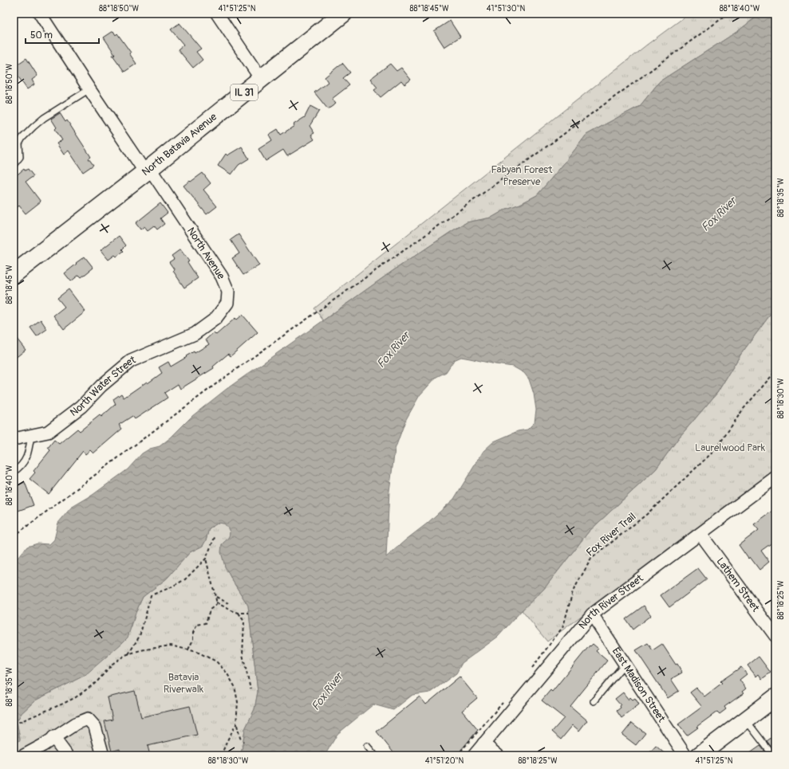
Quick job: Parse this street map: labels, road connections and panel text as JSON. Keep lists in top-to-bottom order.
{
  "streets": {
    "main road": ["IL 31", "North Batavia Avenue"],
    "street": [
      "North Avenue",
      "North Water Street",
      "Lathem Street",
      "North River Street",
      "East Madison Street"
    ],
    "path": ["Fox River Trail"]
  },
  "crossings": [
    ["North Batavia Avenue", "North Avenue"],
    ["North Avenue", "North Water Street"],
    ["Lathem Street", "North River Street"],
    ["North River Street", "East Madison Street"]
  ],
  "water": ["Fox River"],
  "parks": ["Fabyan Forest Preserve", "Laurelwood Park", "Batavia Riverwalk"],
  "scale_bar": "50 m",
  "coordinates": [
    "88°18'50\"W",
    "41°51'25\"N",
    "88°18'45\"W",
    "41°51'30\"N",
    "88°18'40\"W",
    "88°18'35\"W",
    "88°18'30\"W",
    "88°18'25\"W",
    "41°51'20\"N"
  ]
}
